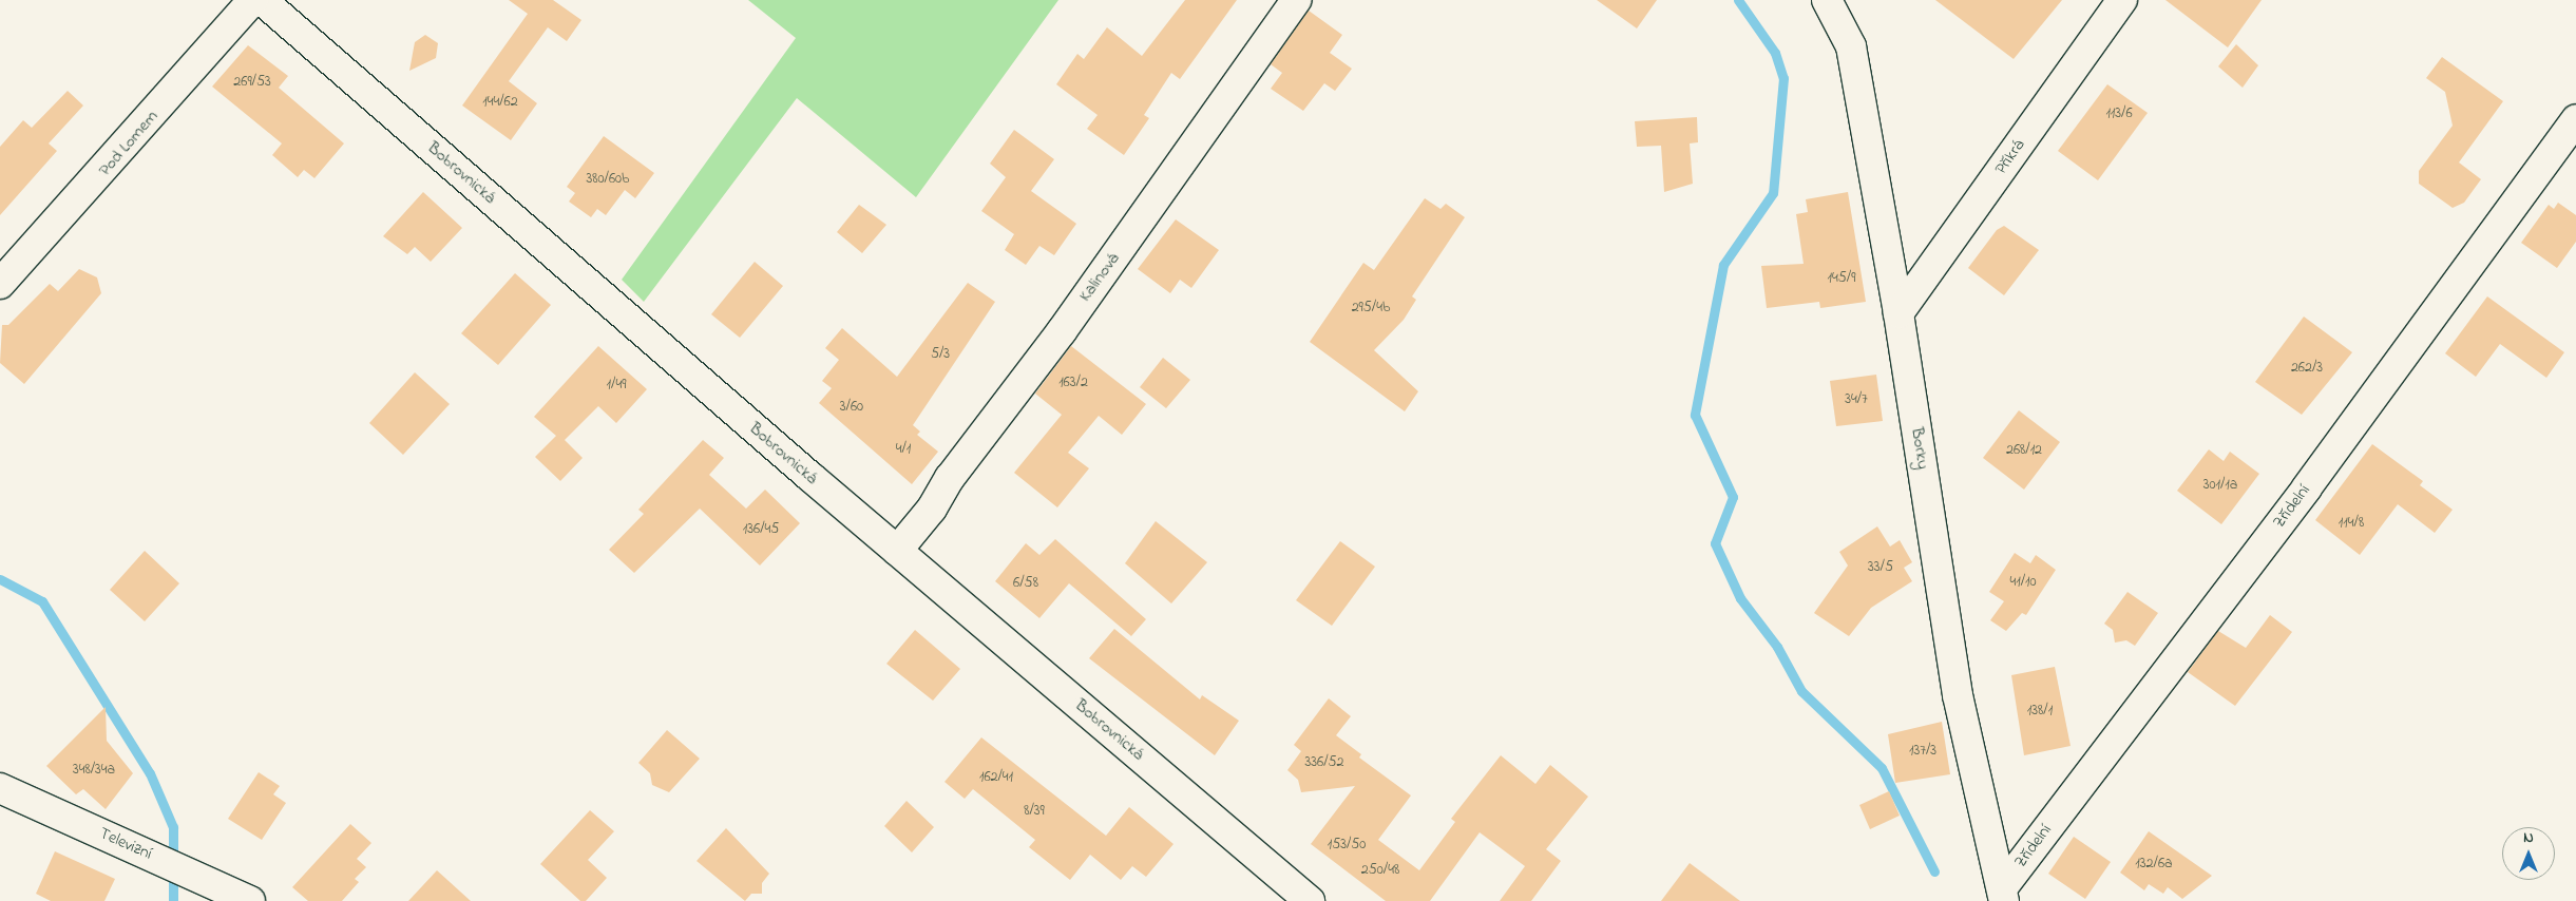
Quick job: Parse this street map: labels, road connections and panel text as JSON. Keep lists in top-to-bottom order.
{
  "streets": {
    "street": [
      "Pod Lomem",
      "Příkrá",
      "Bobrovnická",
      "Kalinová",
      "Borky",
      "Zřídelní",
      "Televizní"
    ]
  },
  "crossings": [
    ["Příkrá", "Borky"],
    ["Bobrovnická", "Kalinová"],
    ["Borky", "Zřídelní"]
  ],
  "house_numbers": [
    "269/53",
    "144/62",
    "113/6",
    "380/60b",
    "145/9",
    "295/4b",
    "5/3",
    "262/3",
    "163/2",
    "1/49",
    "34/7",
    "3/60",
    "4/1",
    "268/12",
    "301/1a",
    "114/8",
    "136/45",
    "33/5",
    "41/10",
    "6/58",
    "138/1",
    "137/3",
    "336/52",
    "348/34a",
    "162/41",
    "8/39",
    "153/50",
    "132/6a",
    "250/48"
  ],
  "north": "top"
}
